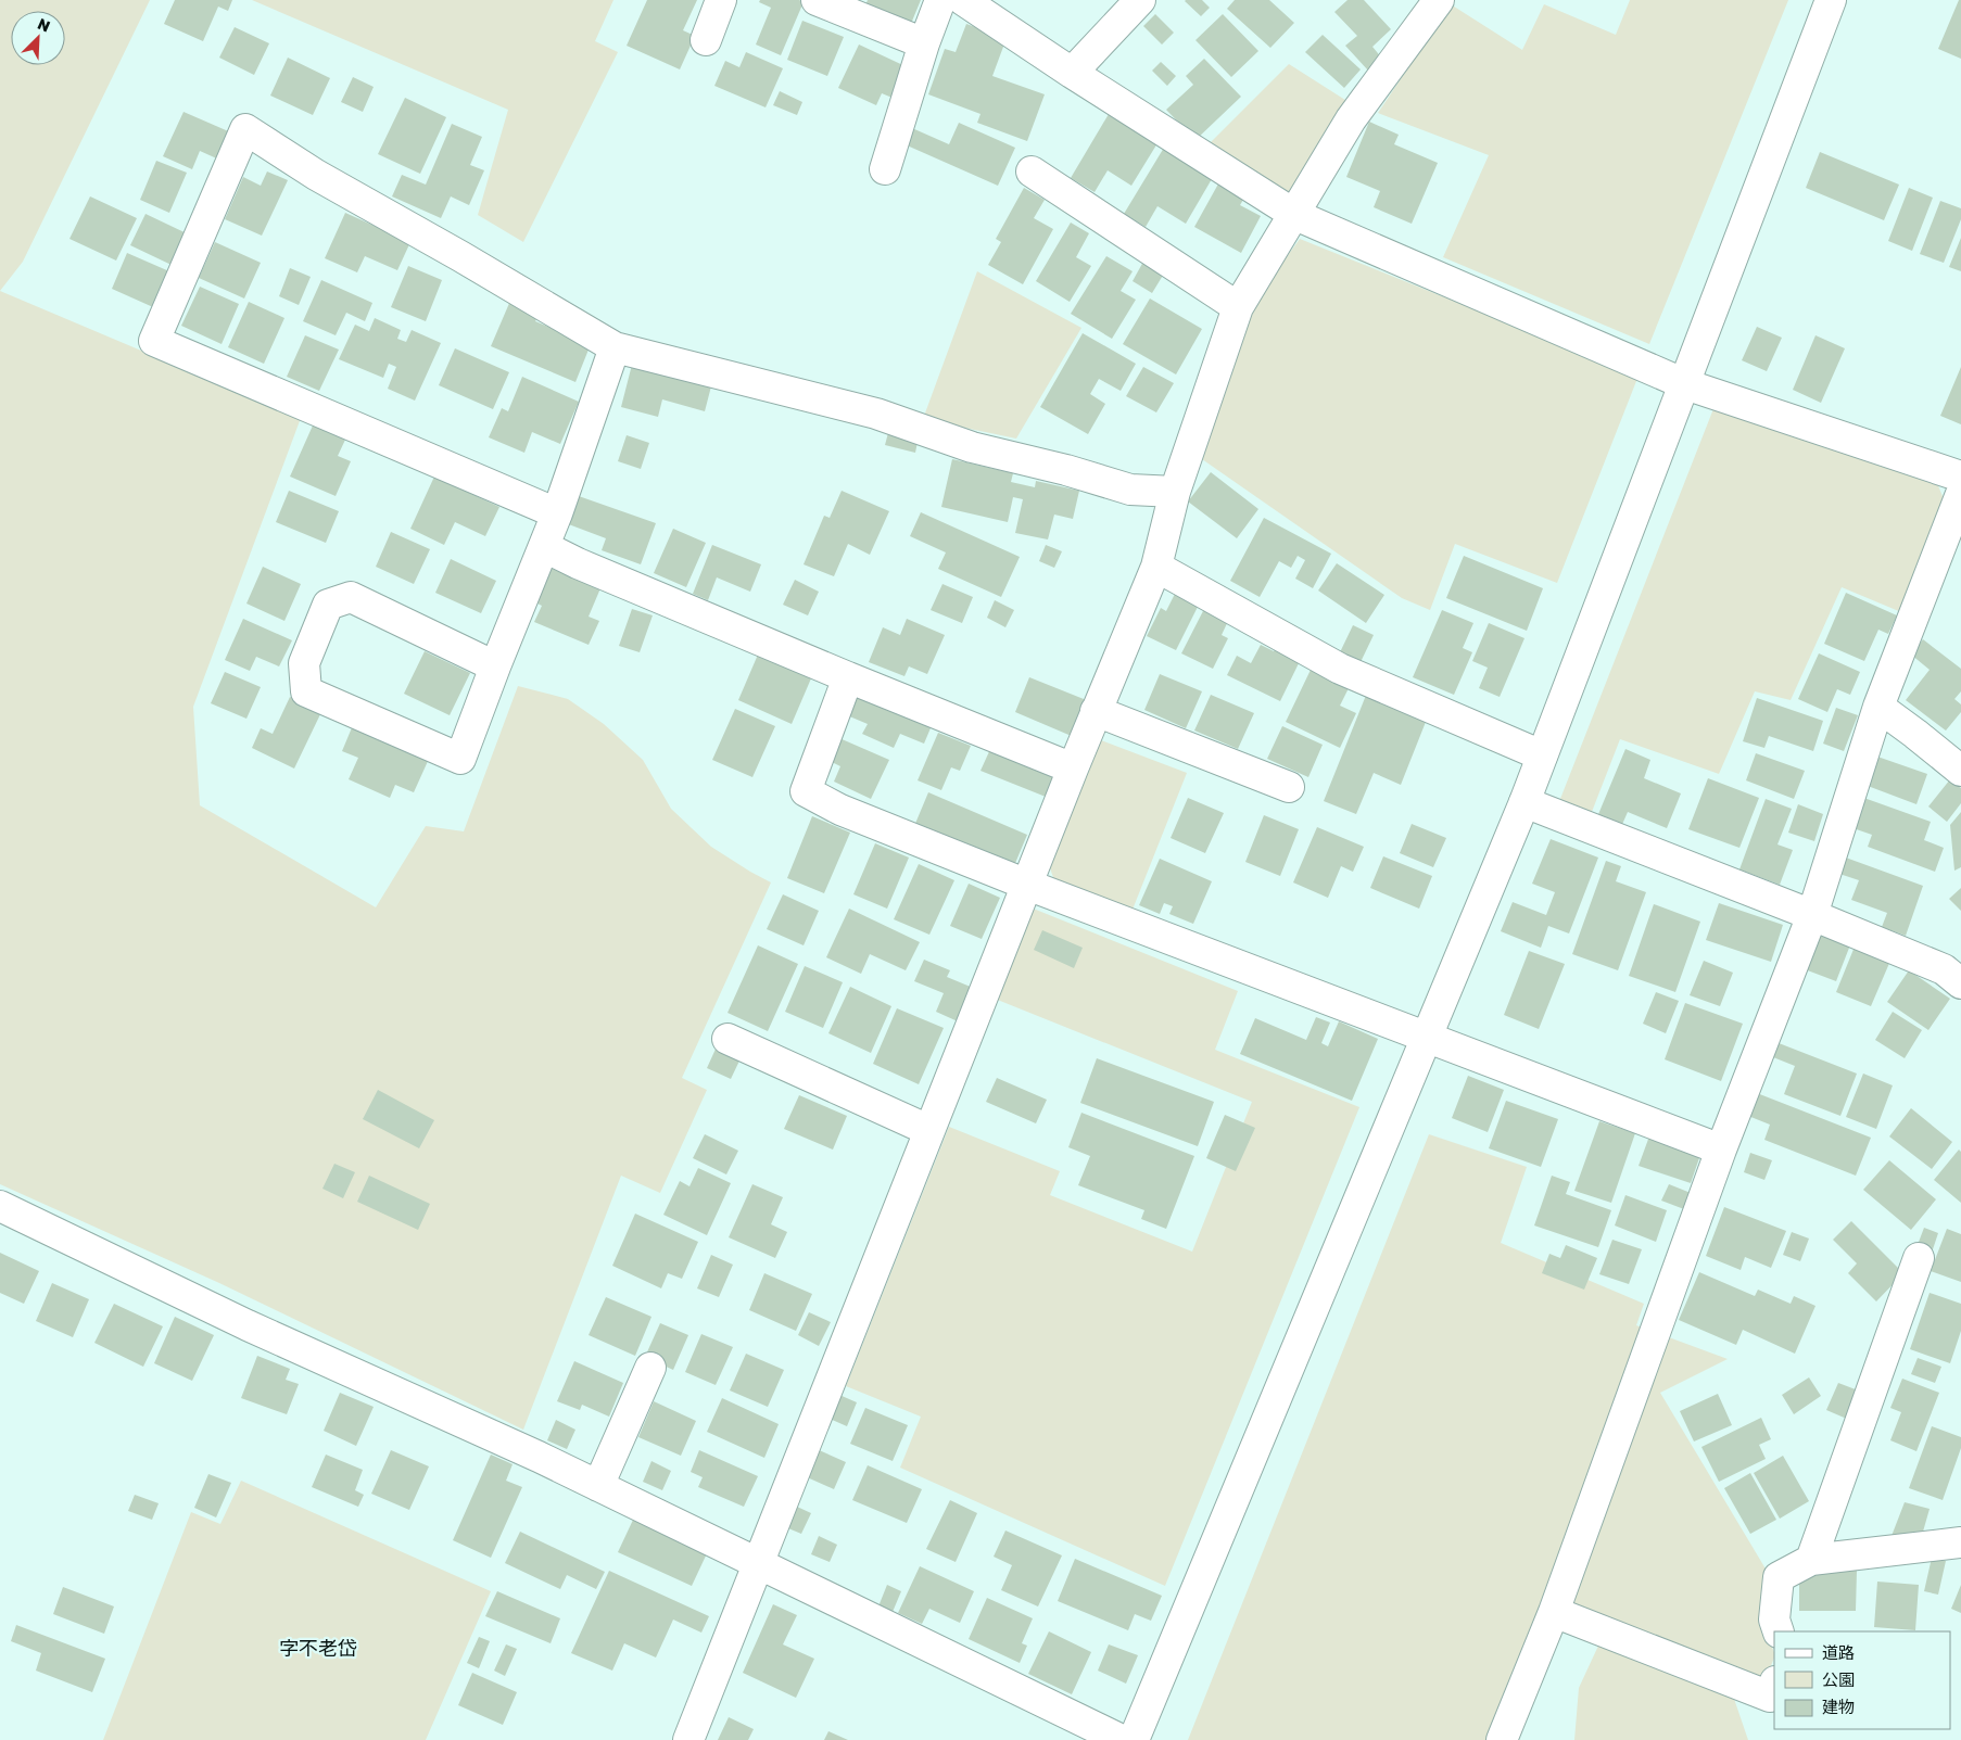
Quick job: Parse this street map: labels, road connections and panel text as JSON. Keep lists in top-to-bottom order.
{
  "districts": ["字不老岱"],
  "legend": ["道路", "公園", "建物"],
  "north": "top right"
}
